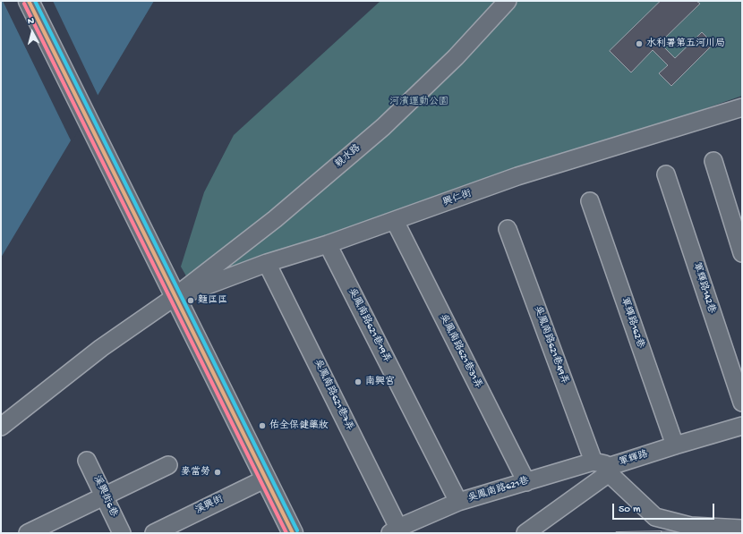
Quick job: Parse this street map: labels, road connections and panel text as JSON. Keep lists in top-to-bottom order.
{
  "streets": {
    "street": [
      "親水路",
      "興仁街",
      "軍輝路142巷",
      "軍輝路162巷",
      "吳鳳南路621巷19弄",
      "吳鳳南路621巷49弄",
      "吳鳳南路621巷31弄",
      "吳鳳南路621巷7弄",
      "軍輝路",
      "吳鳳南路621巷",
      "溪興街6巷",
      "溪興街"
    ]
  },
  "crossings": [
    ["親水路", "興仁街"],
    ["興仁街", "吳鳳南路621巷19弄"],
    ["興仁街", "吳鳳南路621巷31弄"],
    ["興仁街", "吳鳳南路621巷7弄"],
    ["軍輝路162巷", "軍輝路"],
    ["吳鳳南路621巷19弄", "吳鳳南路621巷"],
    ["吳鳳南路621巷49弄", "吳鳳南路621巷"],
    ["吳鳳南路621巷31弄", "吳鳳南路621巷"],
    ["吳鳳南路621巷7弄", "吳鳳南路621巷"]
  ],
  "parks": ["河濱運動公園"],
  "places": [
    "水利署第五河川局",
    "麵匡匡",
    "南興宮",
    "佑全保健藥妝",
    "麥當勞"
  ],
  "scale_bar": "50 m",
  "north": "top"
}
